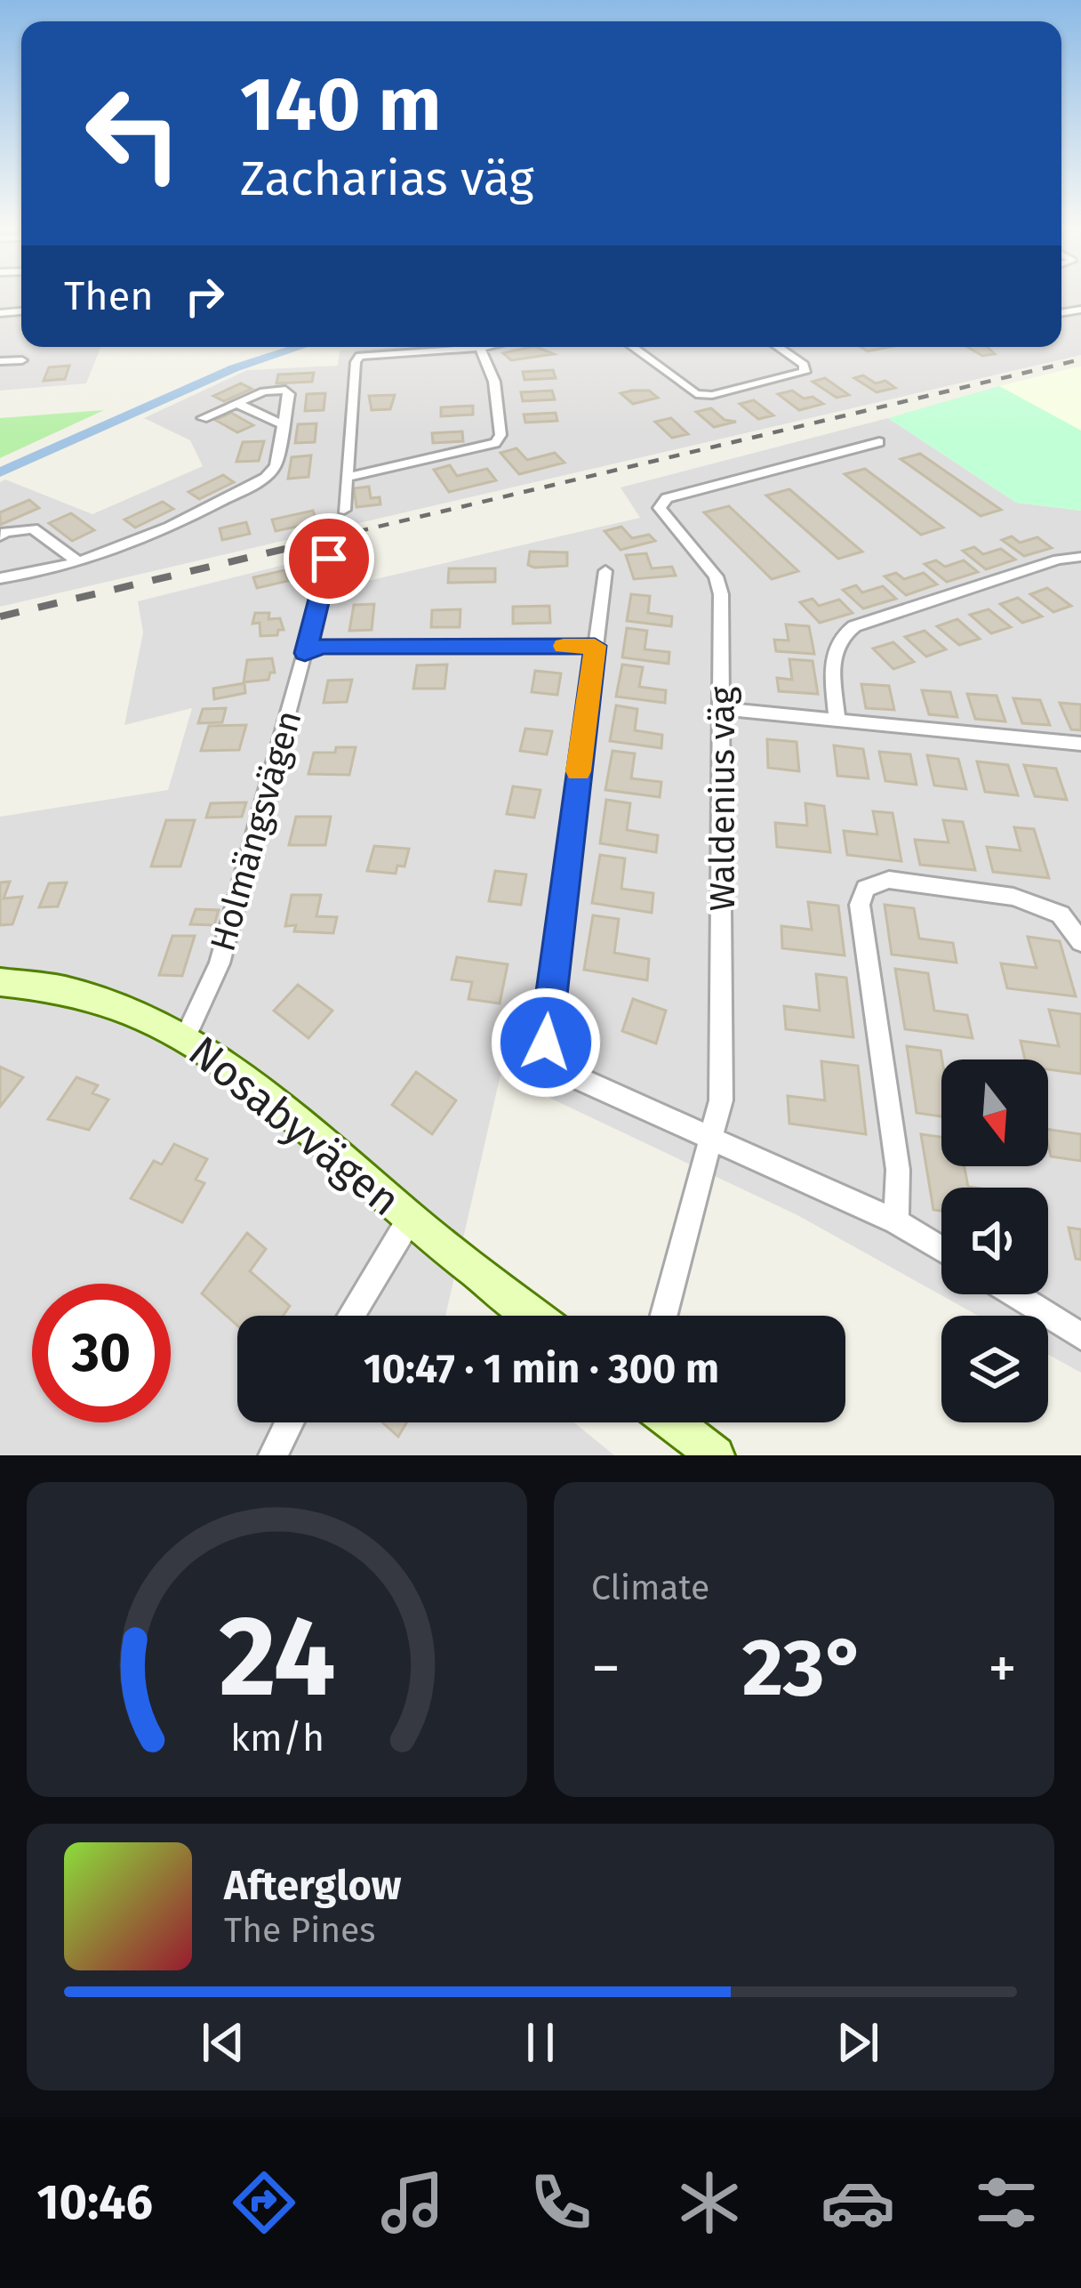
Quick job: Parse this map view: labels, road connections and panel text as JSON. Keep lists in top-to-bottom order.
{
  "streets": {
    "main road": ["Nosabyvägen"],
    "street": ["Waldenius väg", "Holmängsvägen"]
  },
  "crossings": [
    ["Holmängsvägen", "Nosabyvägen"]
  ],
  "north": "bottom",
  "page": {
    "turn": ["140 m", "Zacharias väg"],
    "then": "Then",
    "limit": "30",
    "trip": "10:47 · 1 min · 300 m",
    "tile": "Climate",
    "heat": ["−", "23°", "+"],
    "song": ["Afterglow", "The Pines"],
    "tabs": "10:46",
    "gauge": ["24", "km/h"]
  }
}
